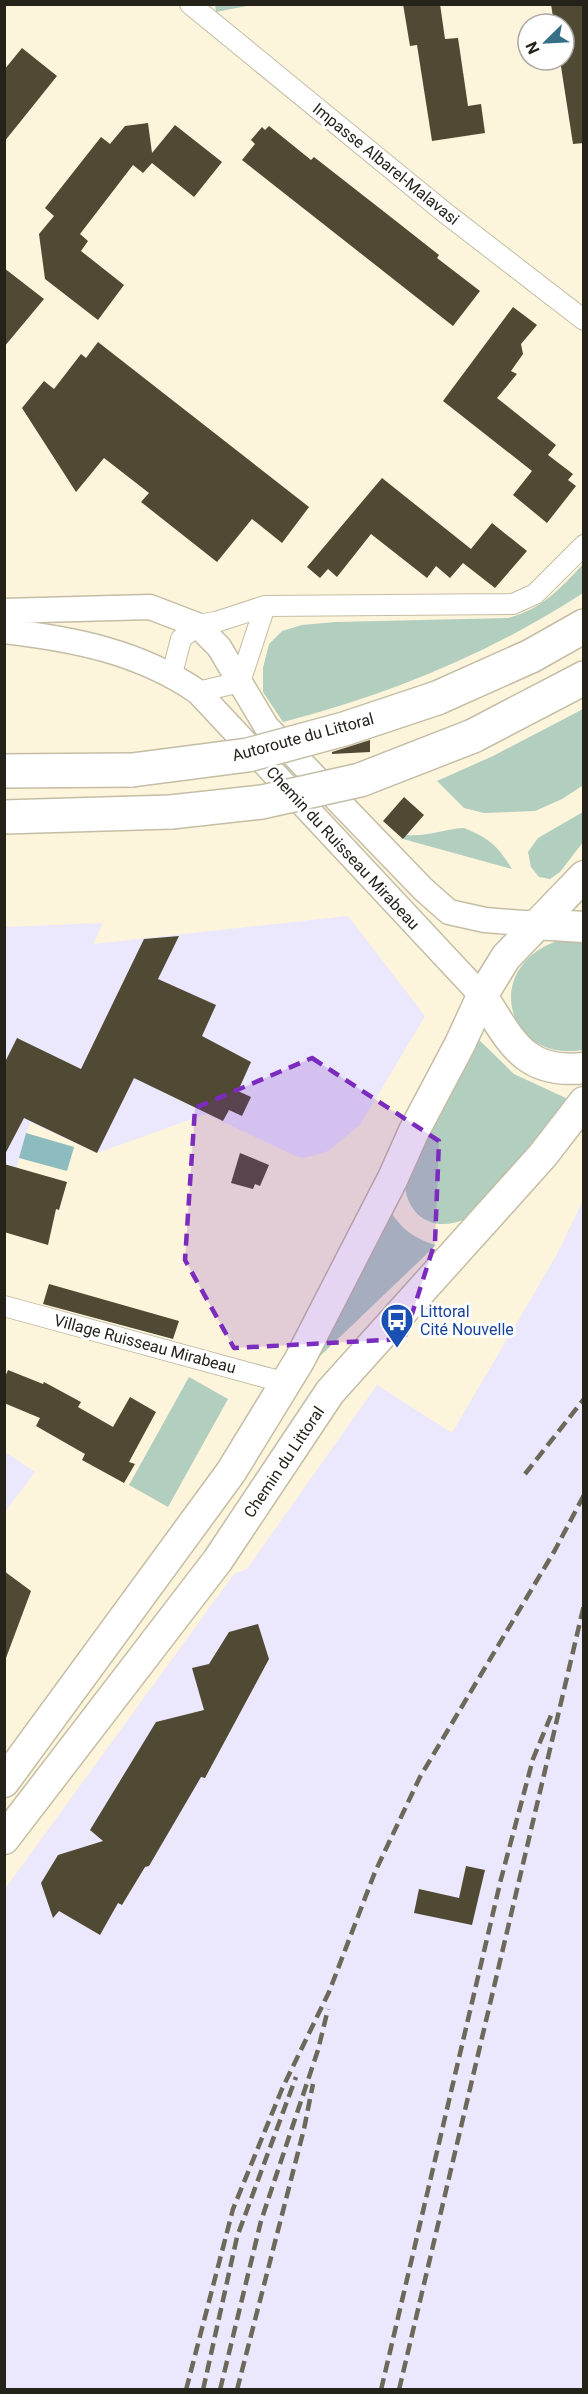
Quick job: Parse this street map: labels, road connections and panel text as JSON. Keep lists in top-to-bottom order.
{
  "streets": {
    "highway": ["Autoroute du Littoral"],
    "main road": ["Chemin du Littoral"],
    "street": ["Impasse Albarel-Malavasi", "Chemin du Ruisseau Mirabeau", "Village Ruisseau Mirabeau"]
  },
  "places": {
    "bus stop": ["Littoral Cité Nouvelle"]
  },
  "north": "bottom left"
}
